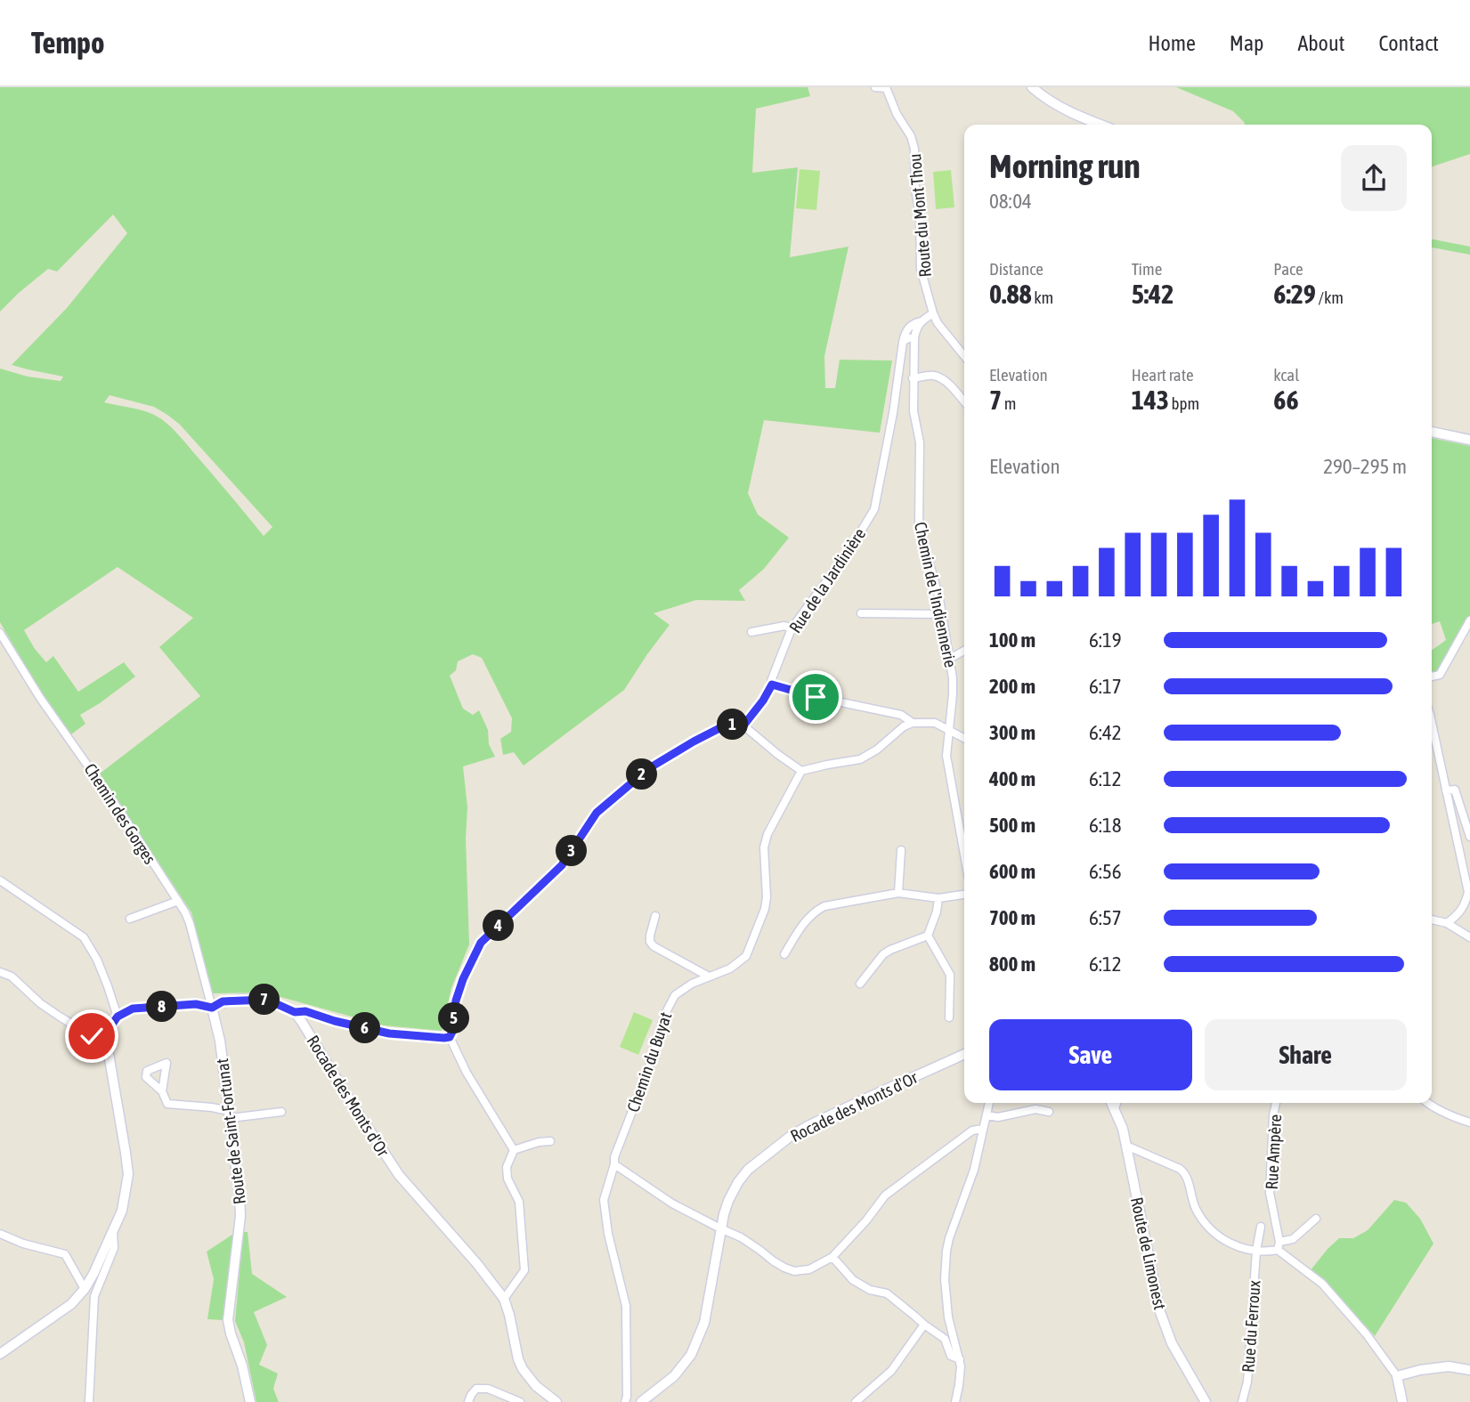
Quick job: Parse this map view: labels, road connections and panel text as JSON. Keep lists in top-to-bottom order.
{
  "streets": {
    "street": [
      "Route du Mont Thou",
      "Rue de la Jardinière",
      "Chemin de l'Indiennerie",
      "Chemin des Gorges",
      "Chemin du Buyat",
      "Rocade des Monts d'Or",
      "Route de Saint-Fortunat",
      "Rue Ampère",
      "Route de Limonest",
      "Rue du Ferroux"
    ]
  },
  "crossings": [
    ["Chemin des Gorges", "Route de Saint-Fortunat"]
  ],
  "page": {
    "header": "Tempo",
    "nav": [
      "Home",
      "Map",
      "About",
      "Contact"
    ],
    "heading": ["Morning run", "08:04"],
    "stats": [
      ["Distance", "0.88 km"],
      ["Time", "5:42"],
      ["Pace", "6:29 /km"],
      ["Elevation", "7 m"],
      ["Heart rate", "143 bpm"],
      ["kcal", "66"]
    ],
    "chart": ["Elevation", "290–295 m"],
    "list": [
      {
        "name": "100 m",
        "note": "6:19"
      },
      {
        "name": "200 m",
        "note": "6:17"
      },
      {
        "name": "300 m",
        "note": "6:42"
      },
      {
        "name": "400 m",
        "note": "6:12"
      },
      {
        "name": "500 m",
        "note": "6:18"
      },
      {
        "name": "600 m",
        "note": "6:56"
      },
      {
        "name": "700 m",
        "note": "6:57"
      },
      {
        "name": "800 m",
        "note": "6:12"
      }
    ],
    "pins": [
      "1",
      "2",
      "3",
      "4",
      "7",
      "8",
      "5",
      "6"
    ],
    "buttons": ["Save", "Share"]
  }
}
